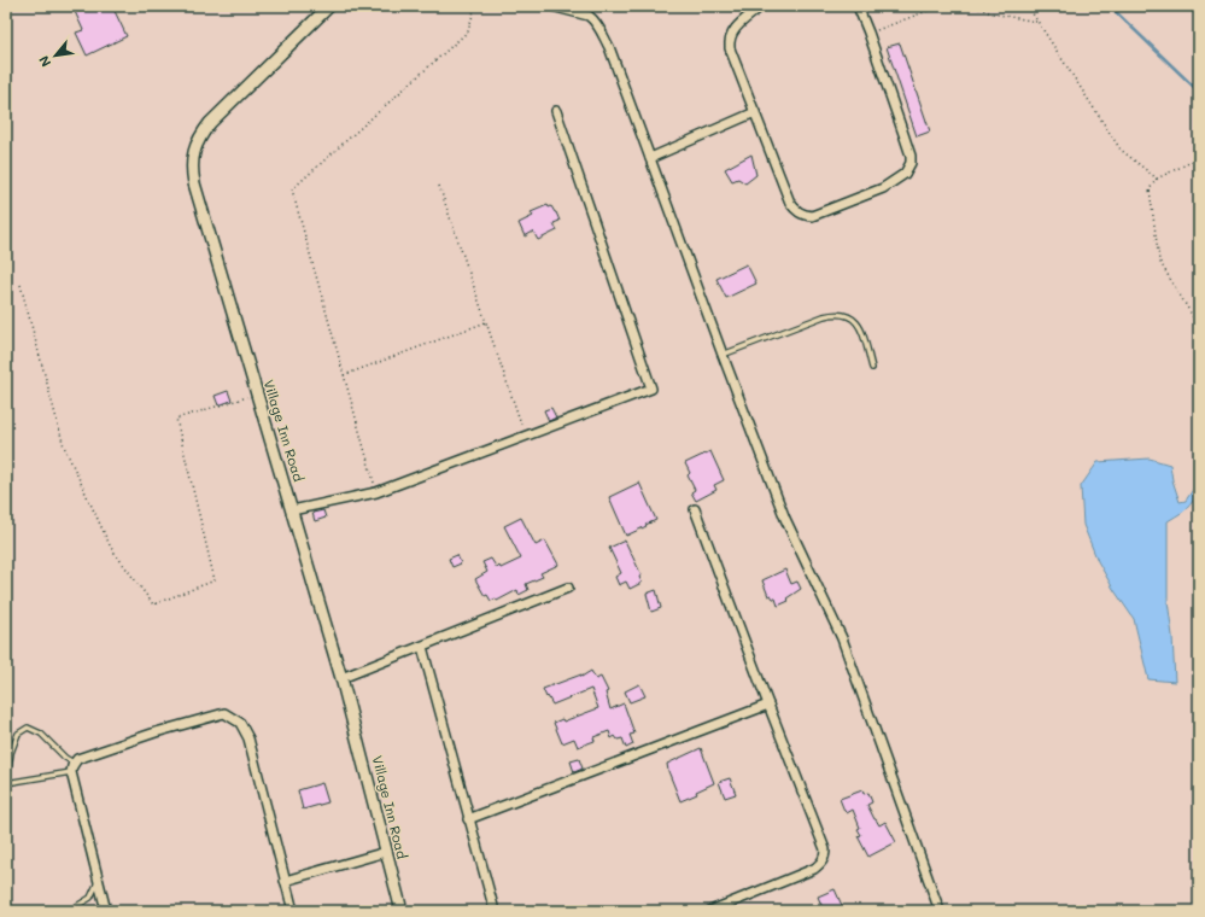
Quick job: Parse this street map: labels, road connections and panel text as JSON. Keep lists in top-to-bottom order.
{
  "streets": {
    "street": ["Village Inn Road"]
  },
  "north": "bottom left"
}
